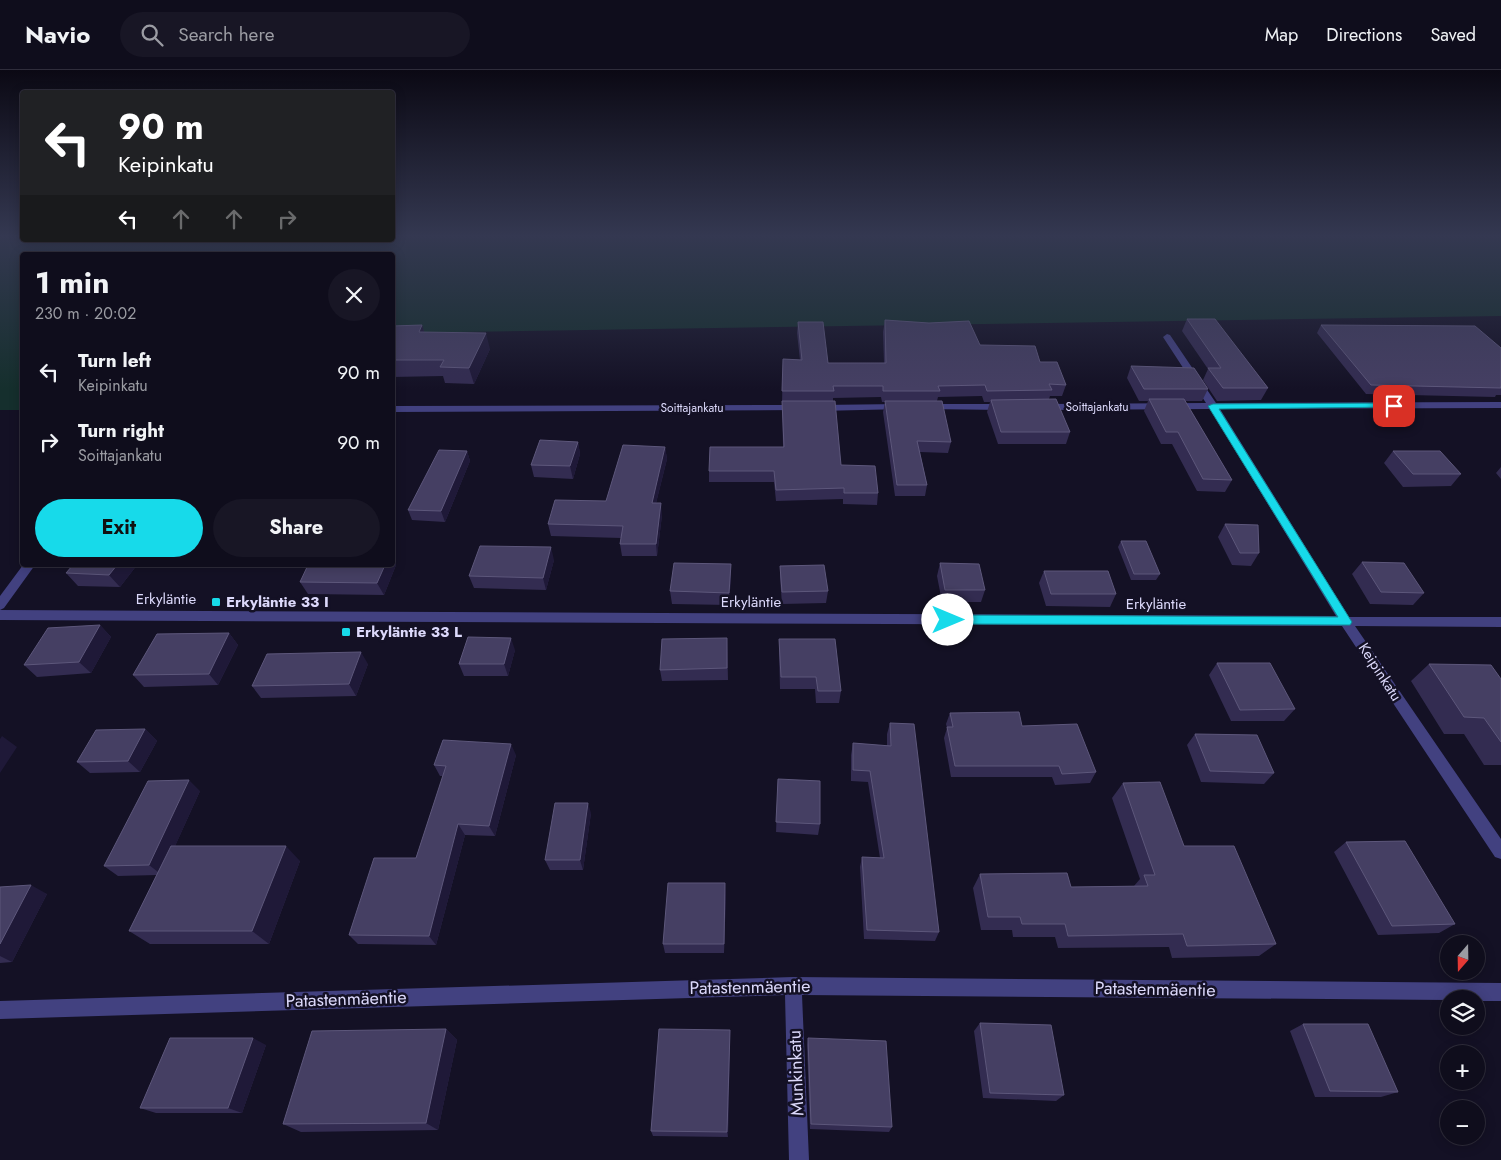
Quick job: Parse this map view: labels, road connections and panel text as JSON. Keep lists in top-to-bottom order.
{
  "streets": {
    "street": [
      "Soittajankatu",
      "Erkyläntie",
      "Keipinkatu",
      "Patastenmäentie",
      "Munkinkatu"
    ]
  },
  "crossings": [
    ["Soittajankatu", "Keipinkatu"],
    ["Erkyläntie", "Keipinkatu"],
    ["Patastenmäentie", "Munkinkatu"]
  ],
  "places": {
    "transit": ["Erkyläntie 33 I", "Erkyläntie 33 L"]
  },
  "north": "bottom",
  "page": {
    "header": "Navio",
    "search": "Search here",
    "nav": ["Map", "Directions", "Saved"],
    "turn": ["90 m", "Keipinkatu"],
    "heading": ["1 min", "230 m · 20:02"],
    "list": [
      {
        "name": "Turn left",
        "note": "Keipinkatu",
        "value": "90 m"
      },
      {
        "name": "Turn right",
        "note": "Soittajankatu",
        "value": "90 m"
      }
    ],
    "buttons": ["Exit", "Share"],
    "map_buttons": ["+", "−"]
  }
}
